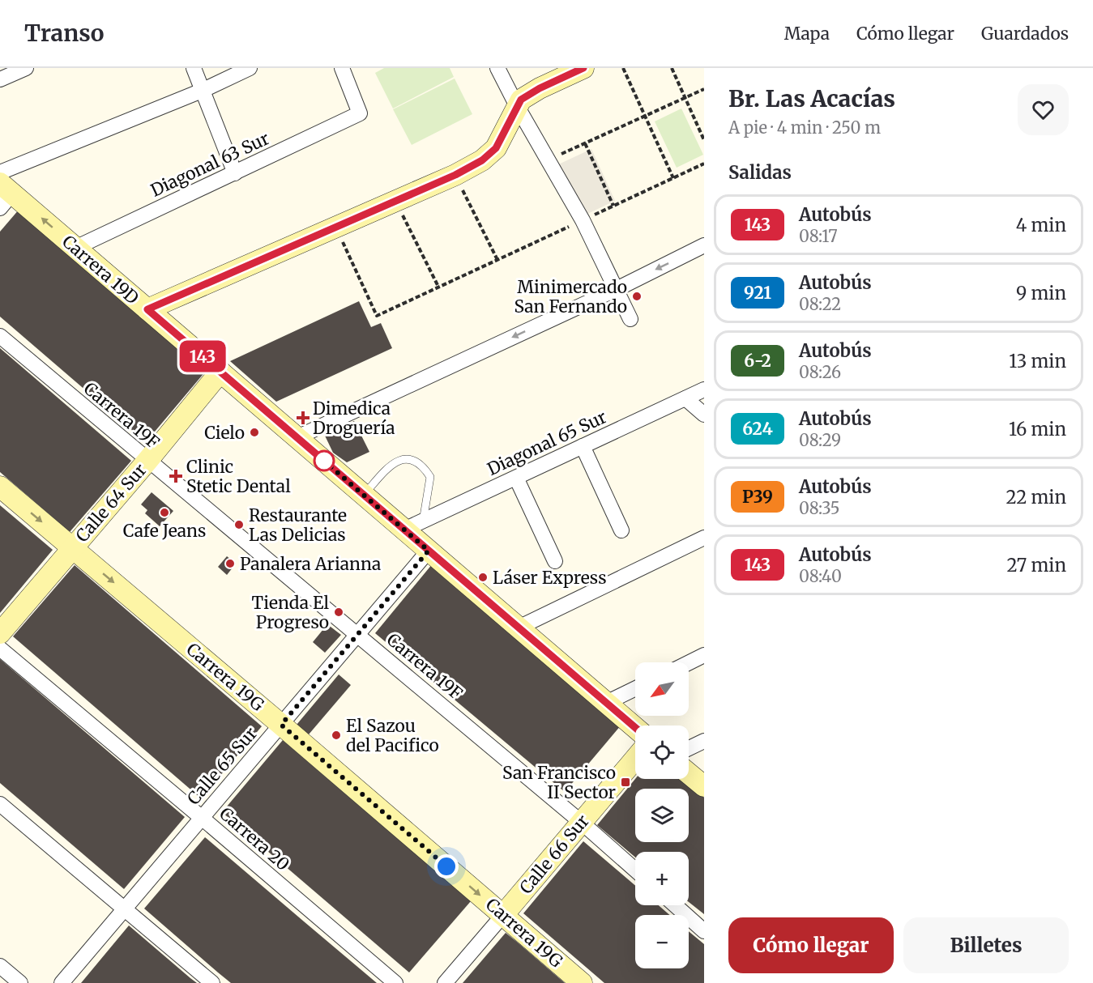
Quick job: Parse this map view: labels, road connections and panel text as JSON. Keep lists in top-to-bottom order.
{
  "streets": {
    "street": [
      "Diagonal 63 Sur",
      "Carrera 19D",
      "Carrera 19F",
      "Diagonal 65 Sur",
      "Calle 64 Sur",
      "Carrera 19G",
      "Calle 65 Sur",
      "Carrera 20",
      "Calle 66 Sur"
    ]
  },
  "crossings": [
    ["Diagonal 63 Sur", "Carrera 19D"],
    ["Carrera 19D", "Diagonal 65 Sur"],
    ["Carrera 19D", "Calle 64 Sur"],
    ["Carrera 19D", "Calle 65 Sur"],
    ["Carrera 19F", "Calle 64 Sur"],
    ["Carrera 19F", "Calle 65 Sur"],
    ["Carrera 19F", "Calle 66 Sur"],
    ["Calle 64 Sur", "Carrera 19G"],
    ["Carrera 19G", "Calle 65 Sur"],
    ["Carrera 19G", "Calle 66 Sur"],
    ["Calle 65 Sur", "Carrera 20"]
  ],
  "one_way": ["Carrera 19G"],
  "places": {
    "other": [
      "Minimercado San Fernando",
      "Cielo",
      "Cafe Jeans",
      "Restaurante Las Delicias",
      "Panalera Arianna",
      "Láser Express",
      "Tienda El Progreso",
      "El Sazou del Pacifico"
    ],
    "health": ["Dimedica Droguería", "Clinic Stetic Dental"],
    "transit": ["San Francisco II Sector"]
  },
  "lines": ["bus line 143"],
  "north": "bottom left",
  "page": {
    "header": "Transo",
    "nav": ["Mapa", "Cómo llegar", "Guardados"],
    "on_map": "143",
    "heading": [
      ["Br. Las Acacías", "A pie · 4 min · 250 m"],
      "Salidas"
    ],
    "list": [
      {
        "mark": "143",
        "name": "Autobús",
        "note": "08:17",
        "value": "4 min"
      },
      {
        "mark": "921",
        "name": "Autobús",
        "note": "08:22",
        "value": "9 min"
      },
      {
        "mark": "6-2",
        "name": "Autobús",
        "note": "08:26",
        "value": "13 min"
      },
      {
        "mark": "624",
        "name": "Autobús",
        "note": "08:29",
        "value": "16 min"
      },
      {
        "mark": "P39",
        "name": "Autobús",
        "note": "08:35",
        "value": "22 min"
      },
      {
        "mark": "143",
        "name": "Autobús",
        "note": "08:40",
        "value": "27 min"
      }
    ],
    "map_buttons": ["+", "−"],
    "buttons": ["Cómo llegar", "Billetes"]
  }
}
